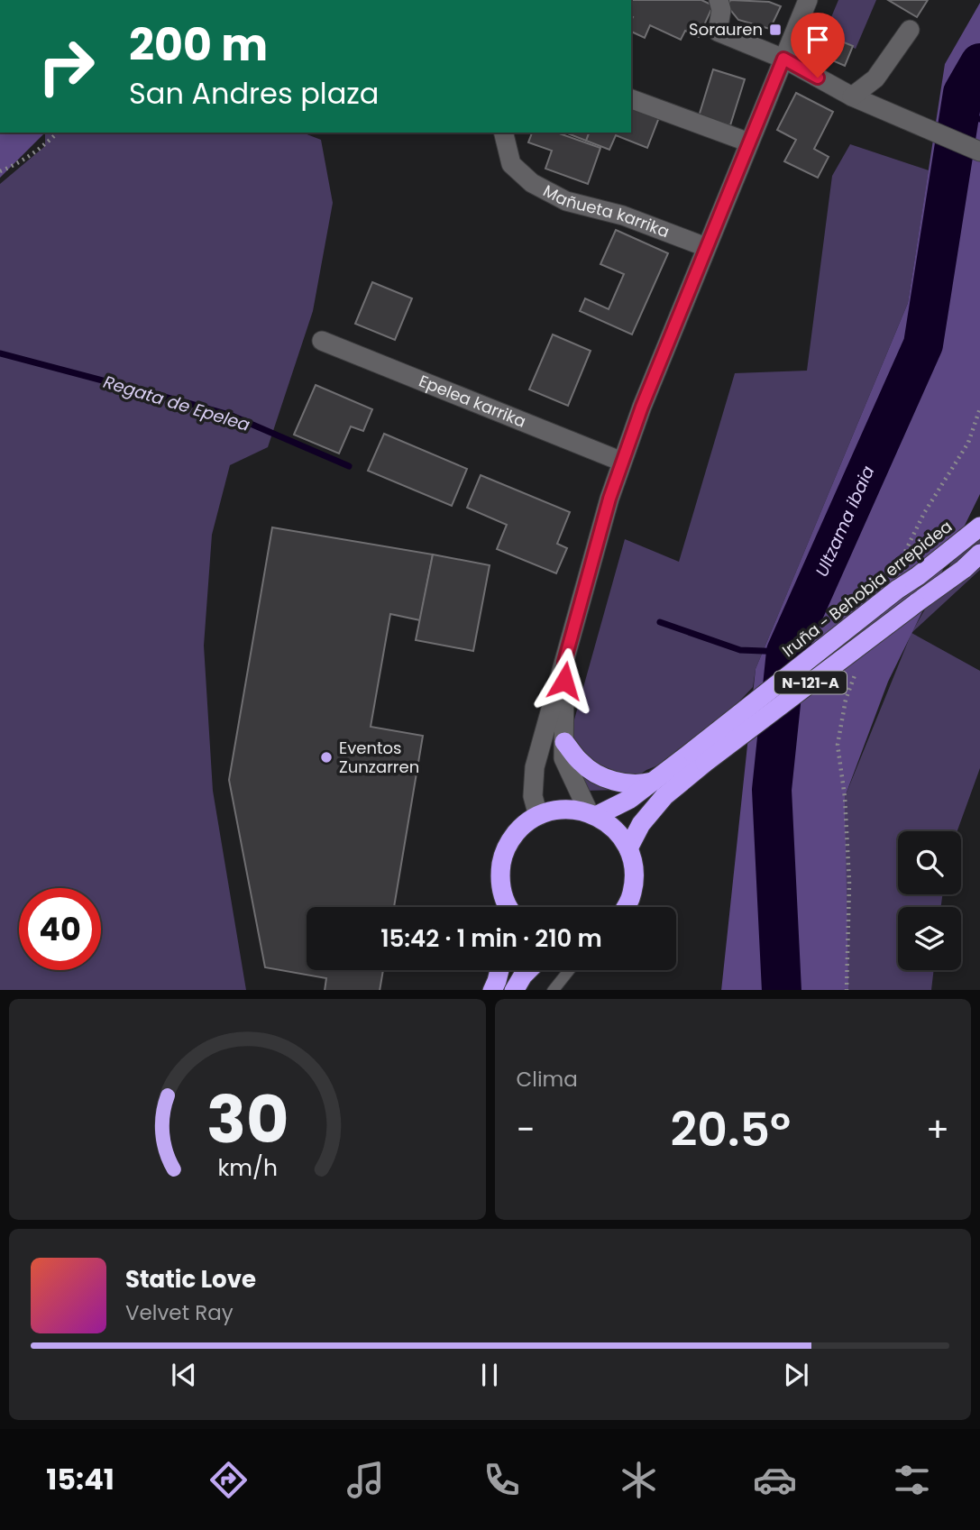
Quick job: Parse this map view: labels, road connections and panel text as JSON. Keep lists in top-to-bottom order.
{
  "streets": {
    "highway": ["Iruña - Behobia errepidea", "N-121-A"],
    "street": ["Mañueta karrika", "Epelea karrika"]
  },
  "water": ["Regata de Epelea", "Ultzama ibaia"],
  "places": {
    "transit": ["Sorauren"],
    "other": ["Eventos Zunzarren"]
  },
  "page": {
    "turn": ["200 m", "San Andres plaza"],
    "limit": "40",
    "trip": "15:42 · 1 min · 210 m",
    "tile": "Clima",
    "heat": ["−", "20.5°", "+"],
    "song": ["Static Love", "Velvet Ray"],
    "tabs": "15:41",
    "gauge": ["30", "km/h"]
  }
}
